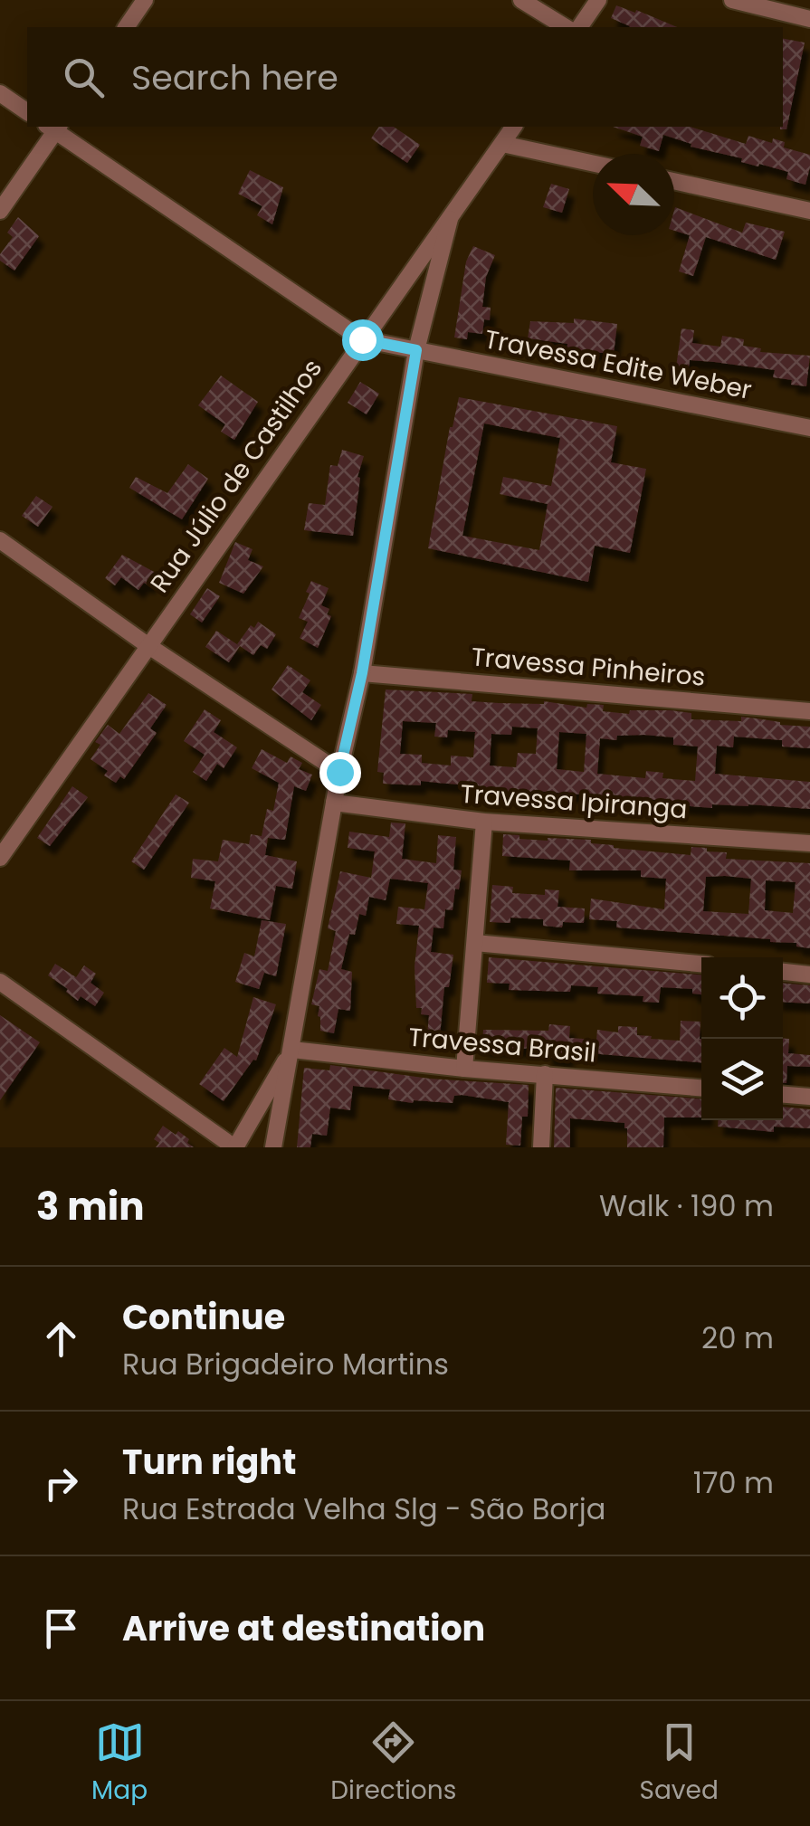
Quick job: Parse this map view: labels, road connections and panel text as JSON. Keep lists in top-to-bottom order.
{
  "streets": {
    "street": [
      "Travessa Edite Weber",
      "Rua Júlio de Castilhos",
      "Travessa Pinheiros",
      "Travessa Ipiranga",
      "Travessa Brasil"
    ]
  },
  "crossings": [
    ["Travessa Edite Weber", "Rua Júlio de Castilhos"]
  ],
  "north": "top left",
  "page": {
    "search": "Search here",
    "heading": ["3 min", "Walk · 190 m"],
    "list": [
      ["Continue", "Rua Brigadeiro Martins", "20 m"],
      ["Turn right", "Rua Estrada Velha Slg - São Borja", "170 m"],
      "Arrive at destination"
    ],
    "nav": ["Map", "Directions", "Saved"]
  }
}
